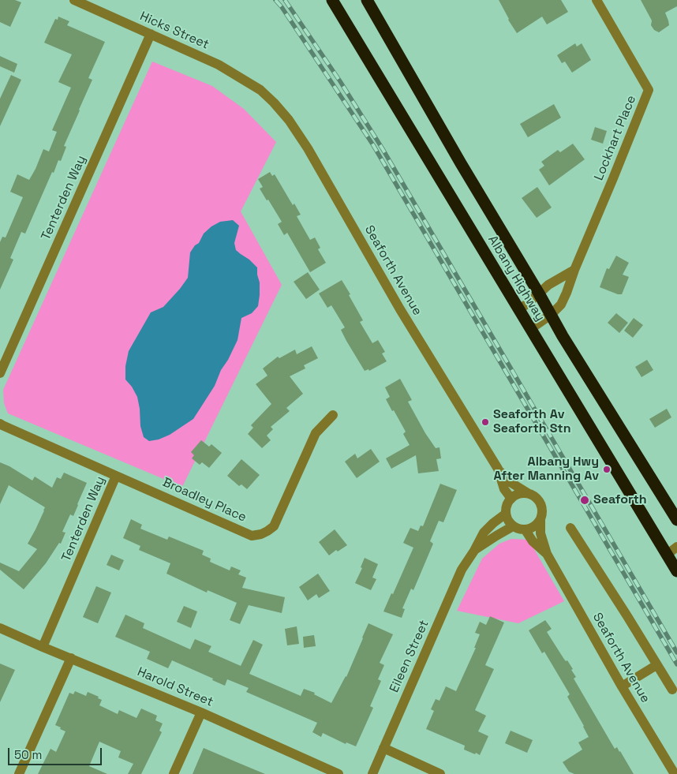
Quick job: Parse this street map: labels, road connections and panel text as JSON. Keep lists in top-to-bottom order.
{
  "streets": {
    "highway": ["Albany Highway"],
    "street": [
      "Hicks Street",
      "Lockhart Place",
      "Tenterden Way",
      "Seaforth Avenue",
      "Broadley Place",
      "Eileen Street",
      "Harold Street"
    ]
  },
  "crossings": [
    ["Hicks Street", "Tenterden Way"],
    ["Hicks Street", "Seaforth Avenue"],
    ["Lockhart Place", "Albany Highway"],
    ["Tenterden Way", "Broadley Place"],
    ["Tenterden Way", "Harold Street"],
    ["Seaforth Avenue", "Eileen Street"]
  ],
  "places": ["Seaforth Av Seaforth Stn", "Albany Hwy After Manning Av", "Seaforth"],
  "scale_bar": "50 m"
}
